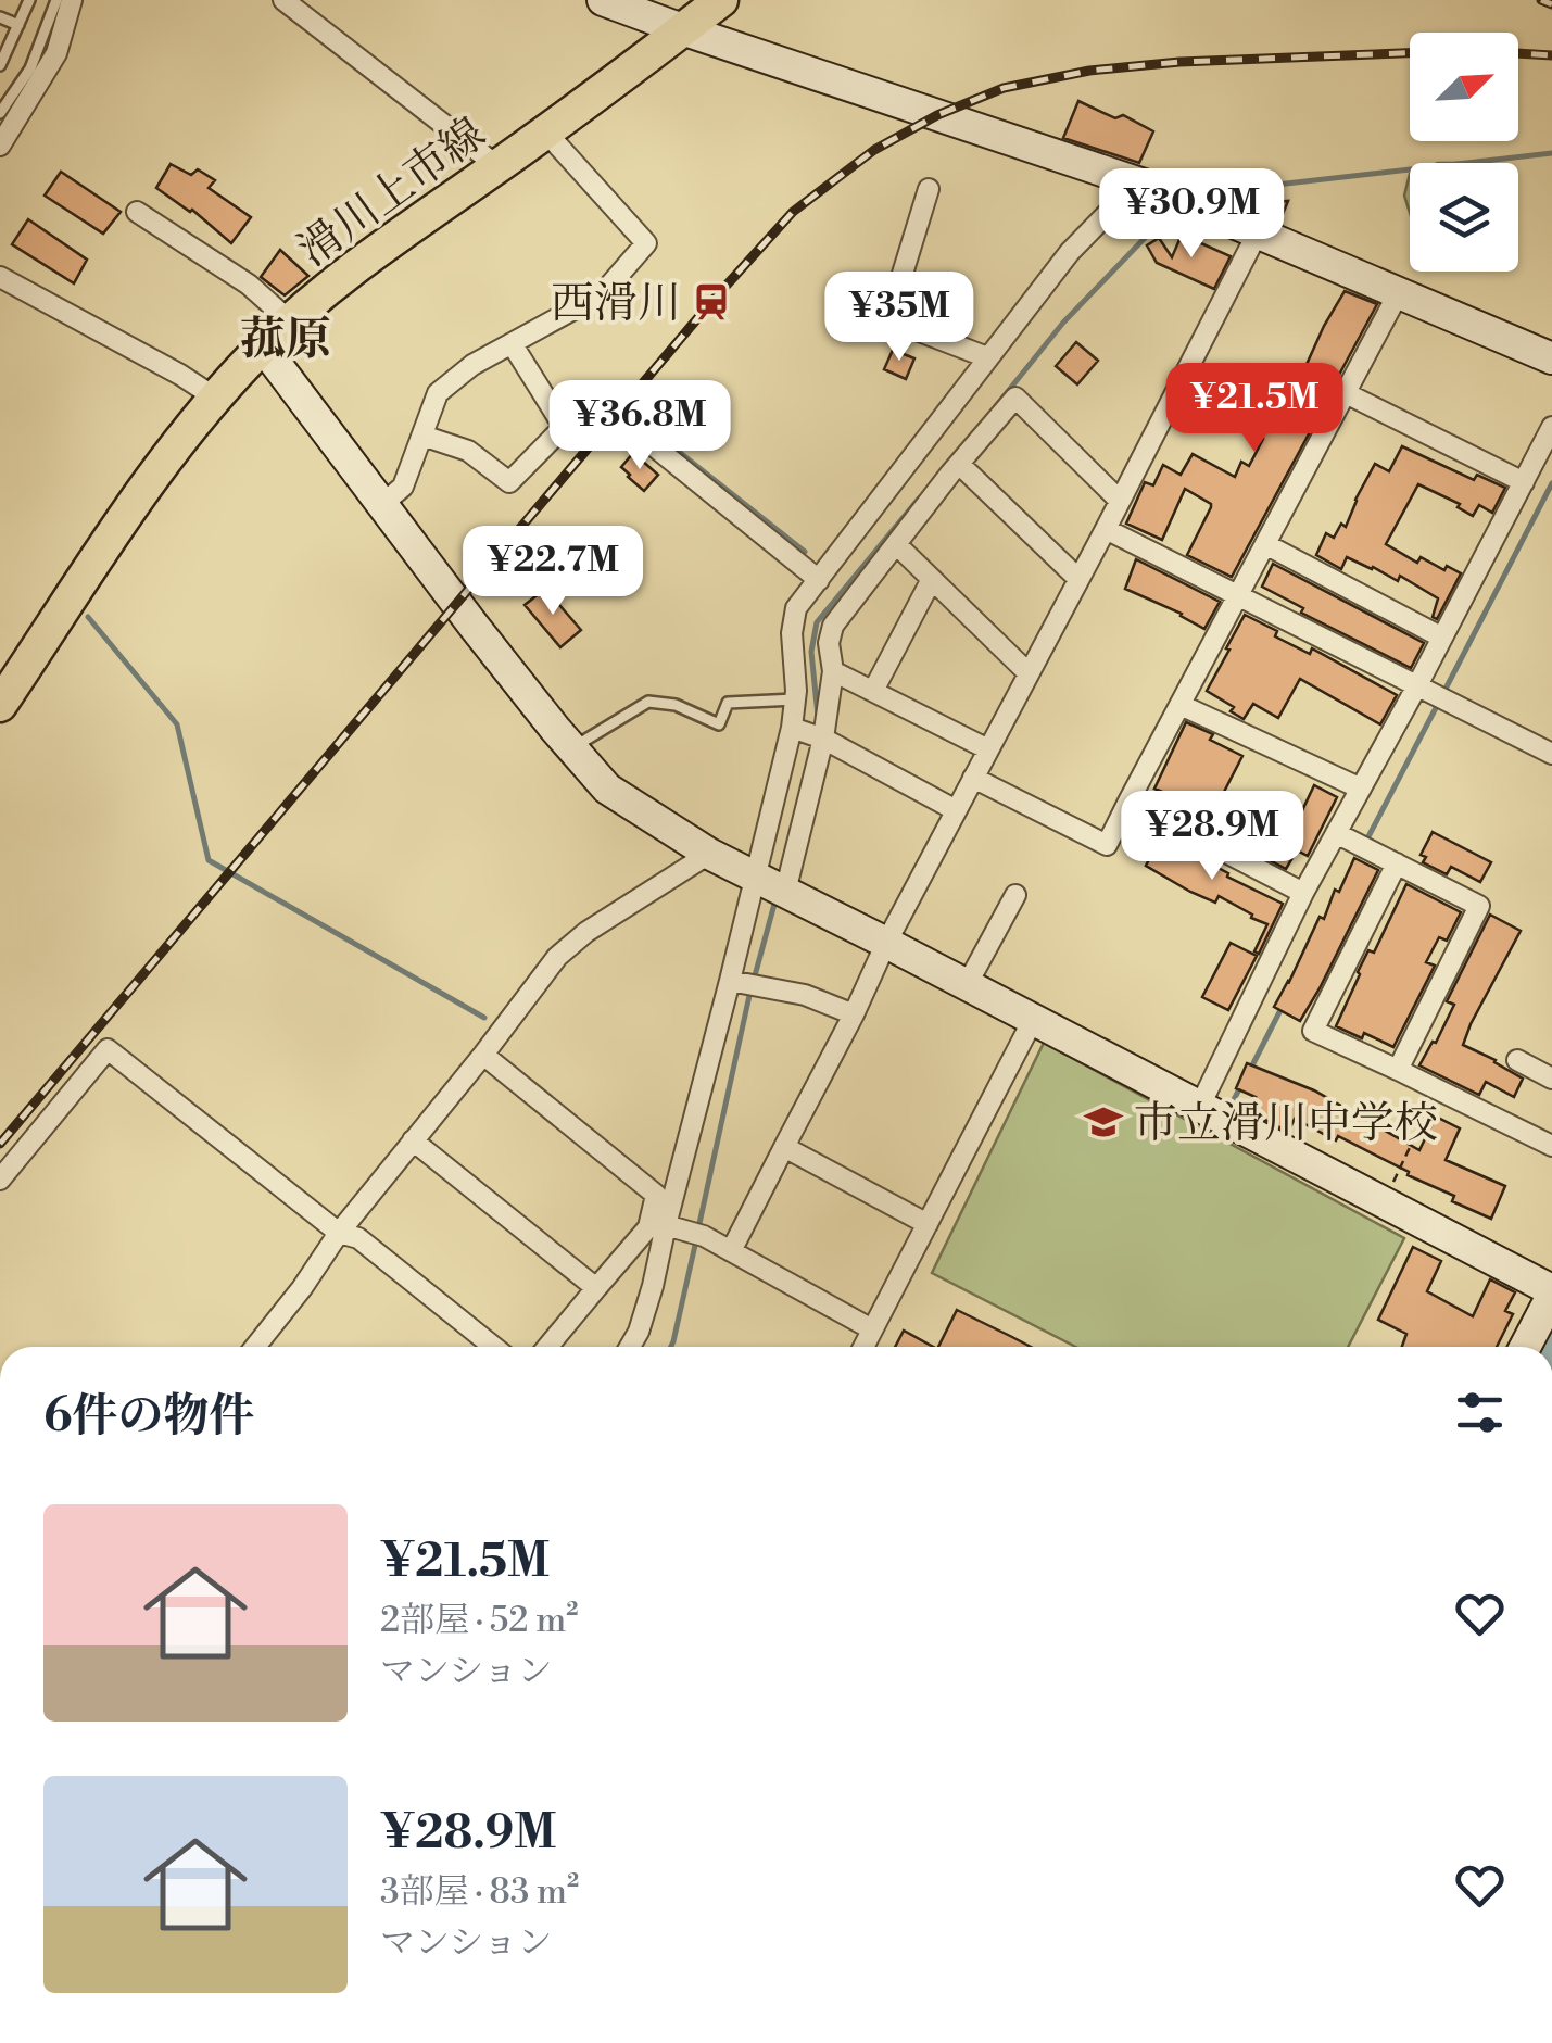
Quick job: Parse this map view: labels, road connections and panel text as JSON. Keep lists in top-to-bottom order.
{
  "streets": {
    "main road": ["滑川上市線"]
  },
  "districts": ["菰原"],
  "places": {
    "station": ["西滑川"],
    "school or university": ["市立滑川中学校"]
  },
  "north": "top right",
  "page": {
    "price": [
      "¥30.9M",
      "¥35M",
      "¥21.5M",
      "¥36.8M",
      "¥22.7M",
      "¥28.9M"
    ],
    "heading": "6件の物件",
    "list": [
      {
        "name": "¥21.5M",
        "note": "2部屋 · 52 m² · マンション"
      },
      {
        "name": "¥28.9M",
        "note": "3部屋 · 83 m² · マンション"
      }
    ]
  }
}
